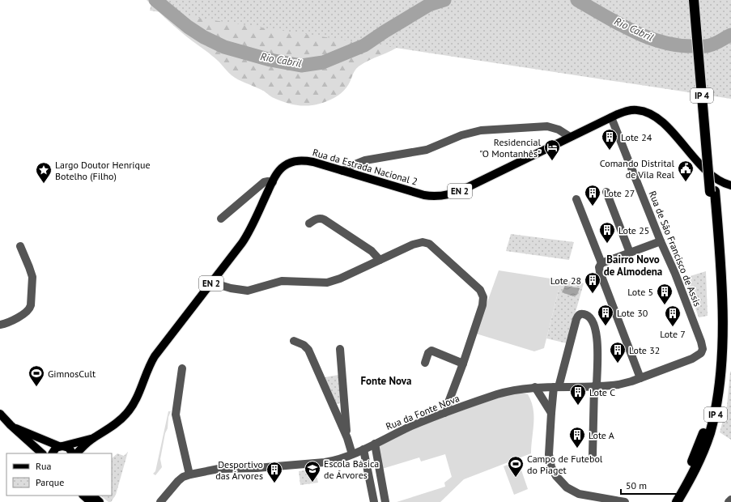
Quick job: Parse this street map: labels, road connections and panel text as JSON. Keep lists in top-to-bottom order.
{
  "streets": {
    "highway": ["IP 4"],
    "main road": ["Rua da Estrada Nacional 2", "EN 2"],
    "street": ["Rua de São Francisco de Assis", "Rua da Fonte Nova"]
  },
  "crossings": [
    ["Rua da Estrada Nacional 2", "EN 2"],
    ["Rua da Estrada Nacional 2", "Rua de São Francisco de Assis"],
    ["Rua de São Francisco de Assis", "Rua da Fonte Nova"]
  ],
  "districts": ["Bairro Novo de Almodena", "Fonte Nova"],
  "water": ["Rio Cabril"],
  "places": {
    "building": [
      "Lote 24",
      "Lote 27",
      "Lote 25",
      "Lote 28",
      "Lote 5",
      "Lote 30",
      "Lote 7",
      "Lote 32",
      "Lote C",
      "Lote A",
      "Desportivo das Árvores"
    ],
    "hotel": ["Residencial \"O Montanhês\""],
    "public building": ["Comando Distrital de Vila Real"],
    "place": ["Largo Doutor Henrique Botelho (Filho)"],
    "sports": ["GimnosCult", "Campo de Futebol do Piaget"],
    "school or university": ["Escola Básica de Árvores"]
  },
  "legend": ["Rua", "Parque"],
  "scale_bar": "50 m"
}
